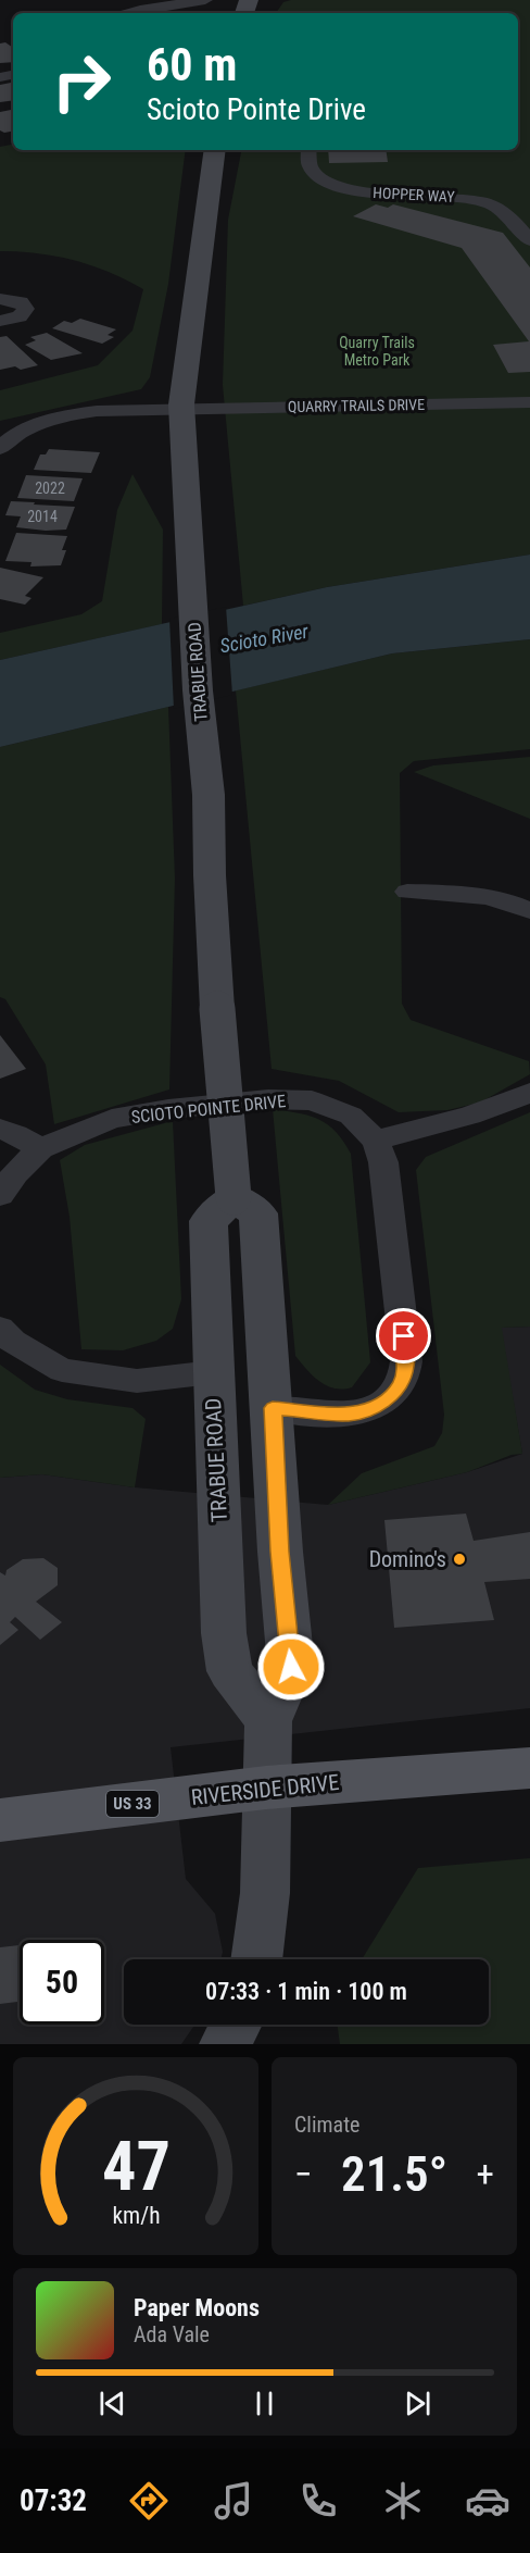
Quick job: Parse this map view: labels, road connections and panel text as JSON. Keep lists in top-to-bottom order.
{
  "streets": {
    "main road": ["TRABUE ROAD", "RIVERSIDE DRIVE", "US 33"],
    "street": ["HOPPER WAY", "QUARRY TRAILS DRIVE", "SCIOTO POINTE DRIVE"]
  },
  "crossings": [
    ["QUARRY TRAILS DRIVE", "TRABUE ROAD"]
  ],
  "water": ["Scioto River"],
  "parks": ["Quarry Trails Metro Park"],
  "places": ["Domino's"],
  "house_numbers": ["2022", "2014"],
  "page": {
    "turn": ["60 m", "Scioto Pointe Drive"],
    "limit": "50",
    "trip": "07:33 · 1 min · 100 m",
    "tile": "Climate",
    "heat": ["−", "21.5°", "+"],
    "song": ["Paper Moons", "Ada Vale"],
    "tabs": "07:32",
    "gauge": ["47", "km/h"]
  }
}
